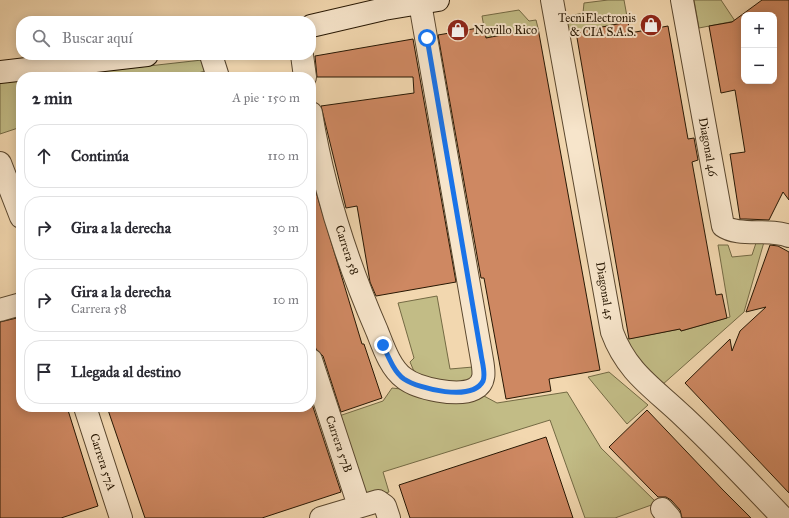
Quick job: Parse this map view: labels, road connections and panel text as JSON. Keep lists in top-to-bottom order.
{
  "streets": {
    "street": [
      "Diagonal 46",
      "Carrera 58",
      "Diagonal 45",
      "Carrera 57B",
      "Carrera 57A"
    ]
  },
  "places": {
    "shop": ["TecniElectronis & CIA S.A.S.", "Novillo Rico"]
  },
  "page": {
    "map_buttons": ["+", "−"],
    "search": "Buscar aquí",
    "heading": ["2 min", "A pie · 150 m"],
    "list": [
      ["Continúa", "110 m"],
      ["Gira a la derecha", "30 m"],
      ["Gira a la derecha", "Carrera 58", "10 m"],
      "Llegada al destino"
    ]
  }
}
